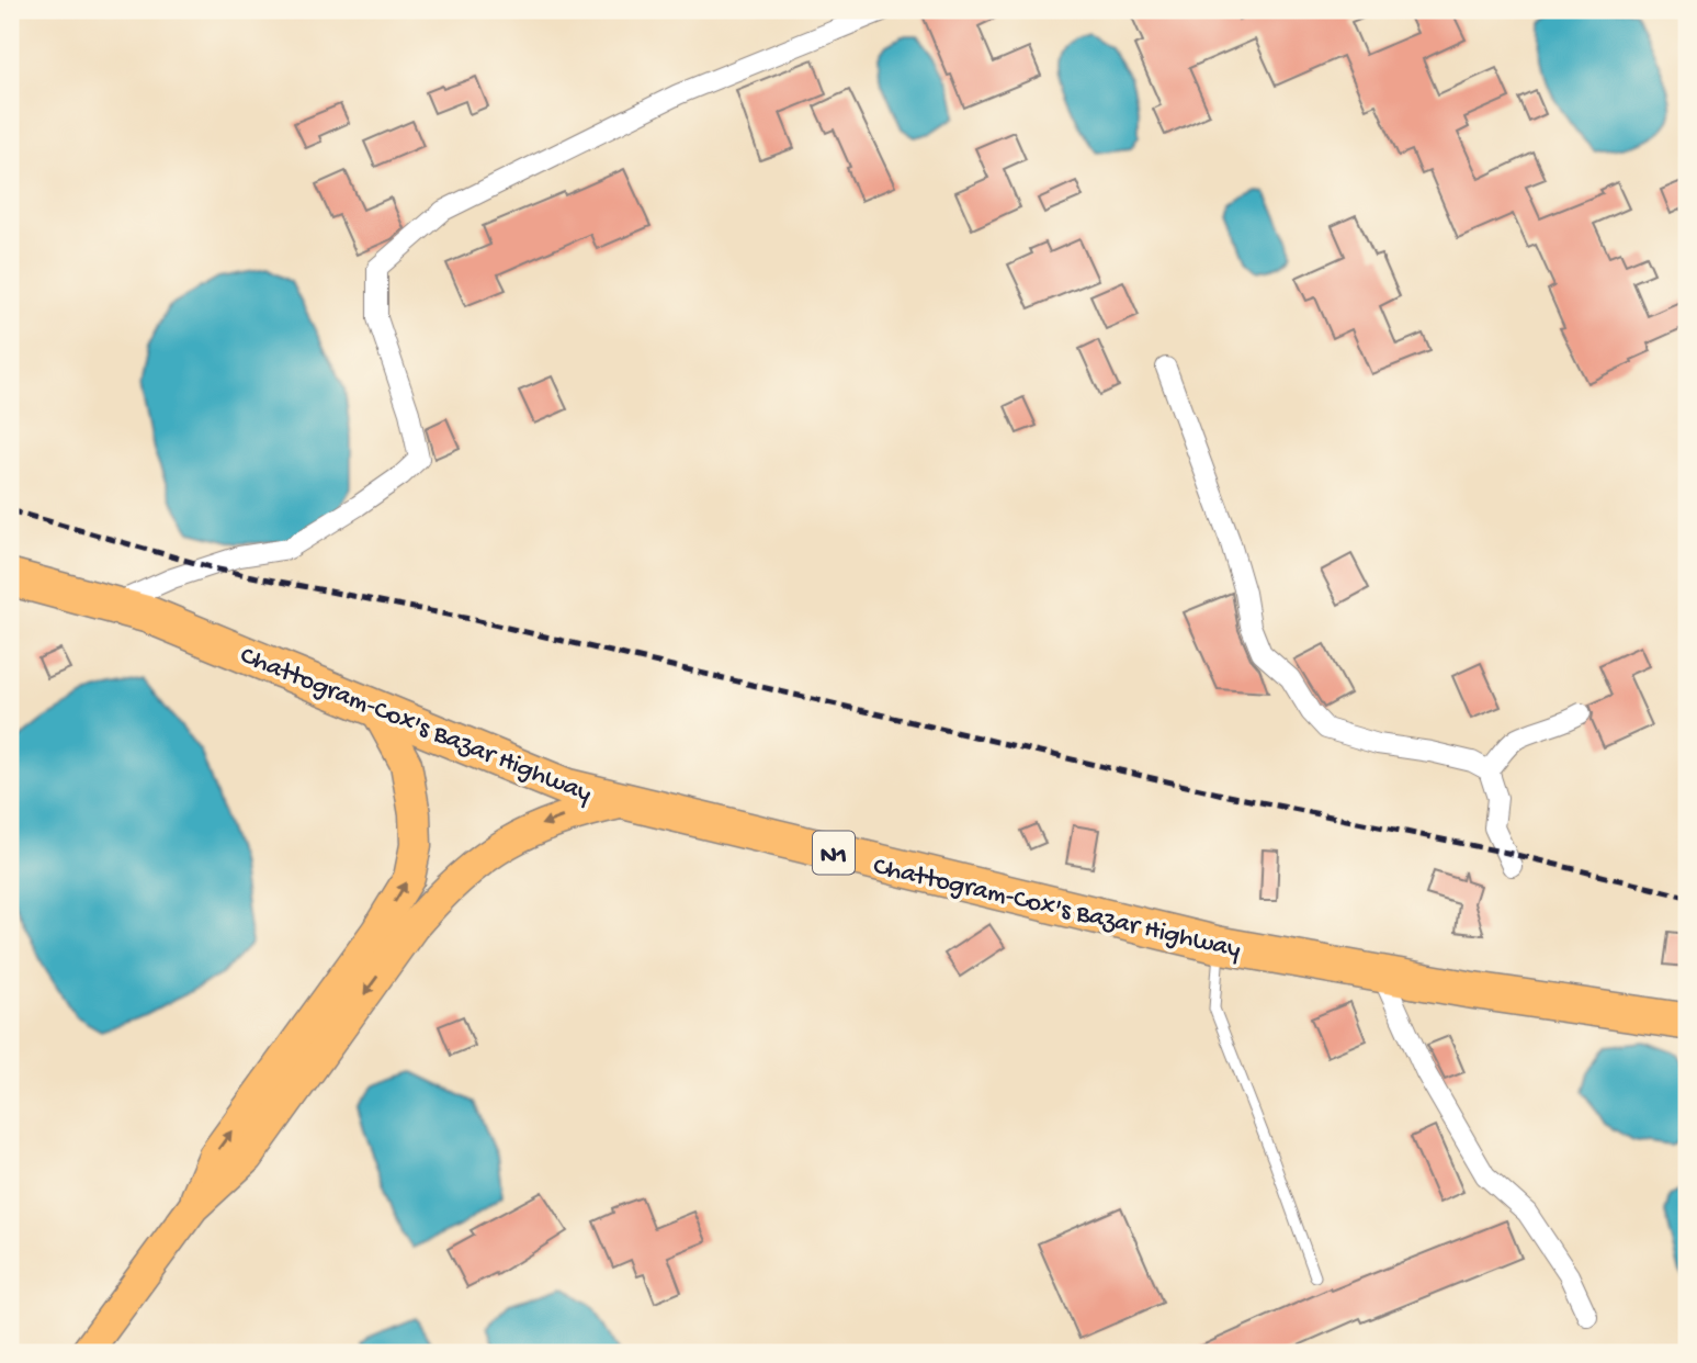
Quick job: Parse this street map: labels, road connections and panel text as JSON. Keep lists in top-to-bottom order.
{
  "streets": {
    "highway": ["Chattogram-Cox's Bazar Highway", "N1"]
  }
}
